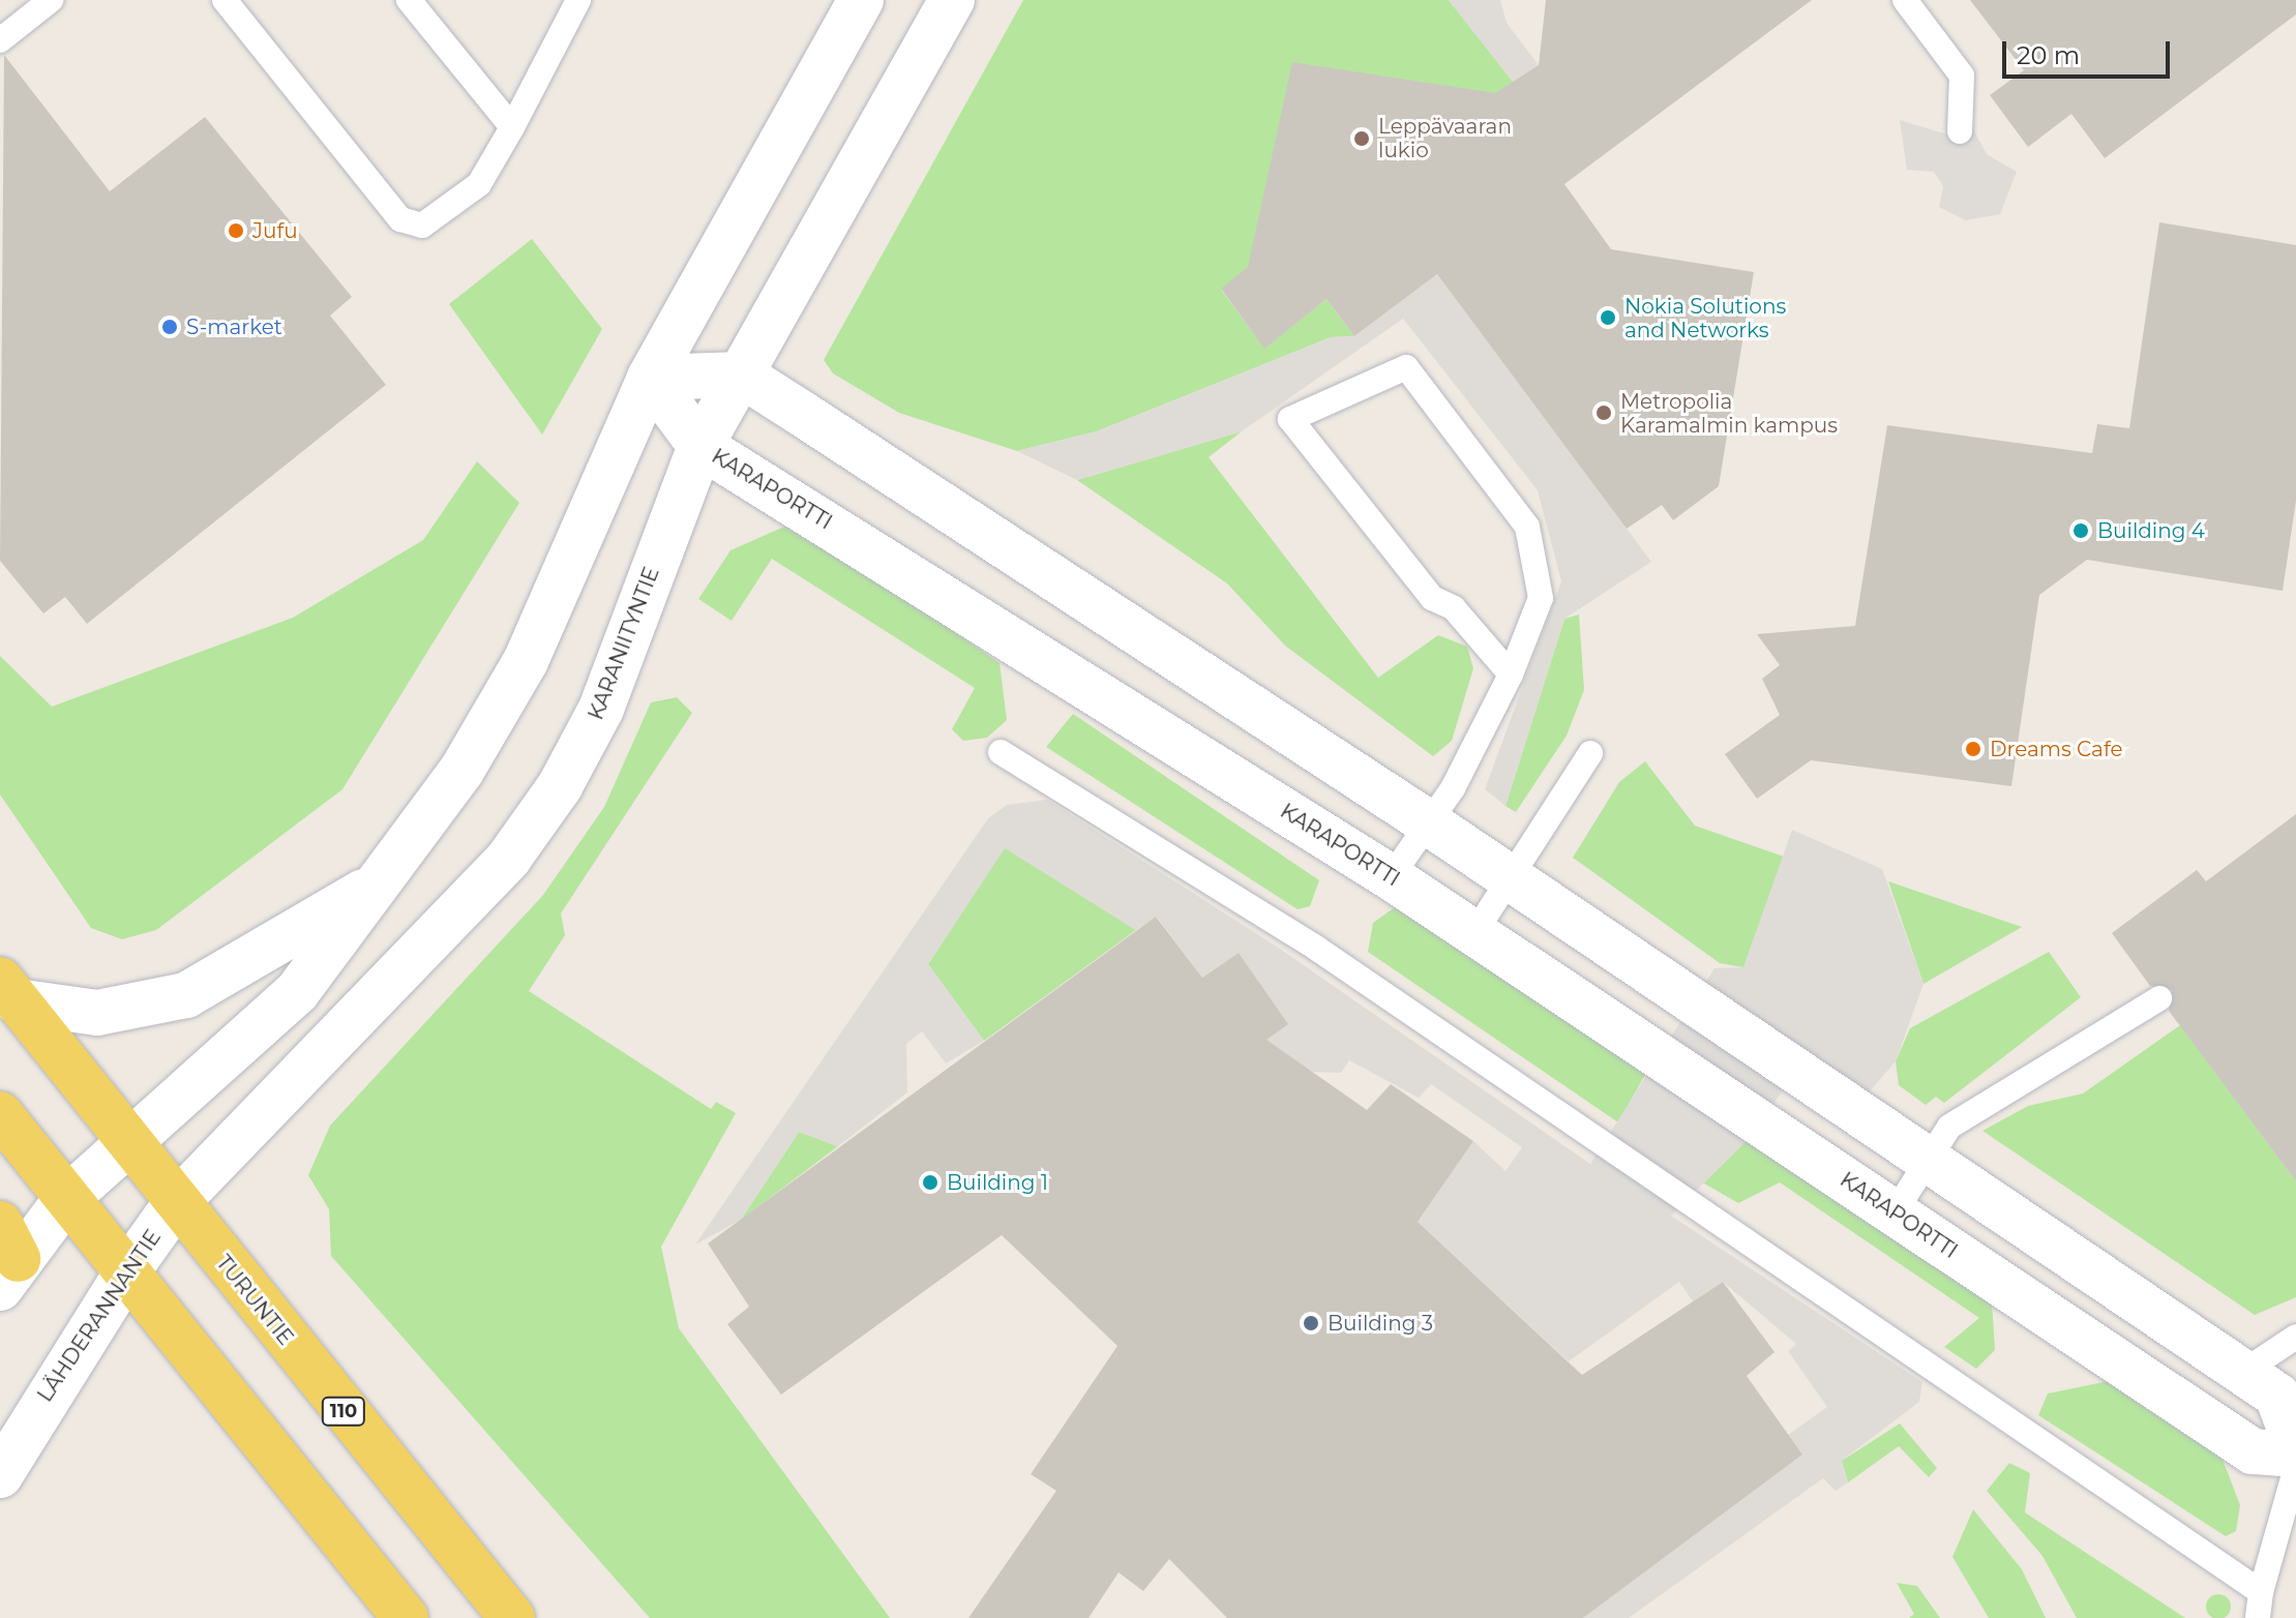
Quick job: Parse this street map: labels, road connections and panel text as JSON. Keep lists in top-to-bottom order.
{
  "streets": {
    "main road": ["TURUNTIE", "110"],
    "street": ["KARAPORTTI", "KARANIITYNTIE", "LÄHDERANNANTIE"]
  },
  "crossings": [
    ["KARAPORTTI", "KARANIITYNTIE"],
    ["KARANIITYNTIE", "TURUNTIE"],
    ["KARANIITYNTIE", "LÄHDERANNANTIE"],
    ["TURUNTIE", "LÄHDERANNANTIE"]
  ],
  "places": [
    "Leppävaaran lukio",
    "Jufu",
    "Nokia Solutions and Networks",
    "S-market",
    "Metropolia Karamalmin kampus",
    "Building 4",
    "Dreams Cafe",
    "Building 1",
    "Building 3"
  ],
  "scale_bar": "20 m"
}
